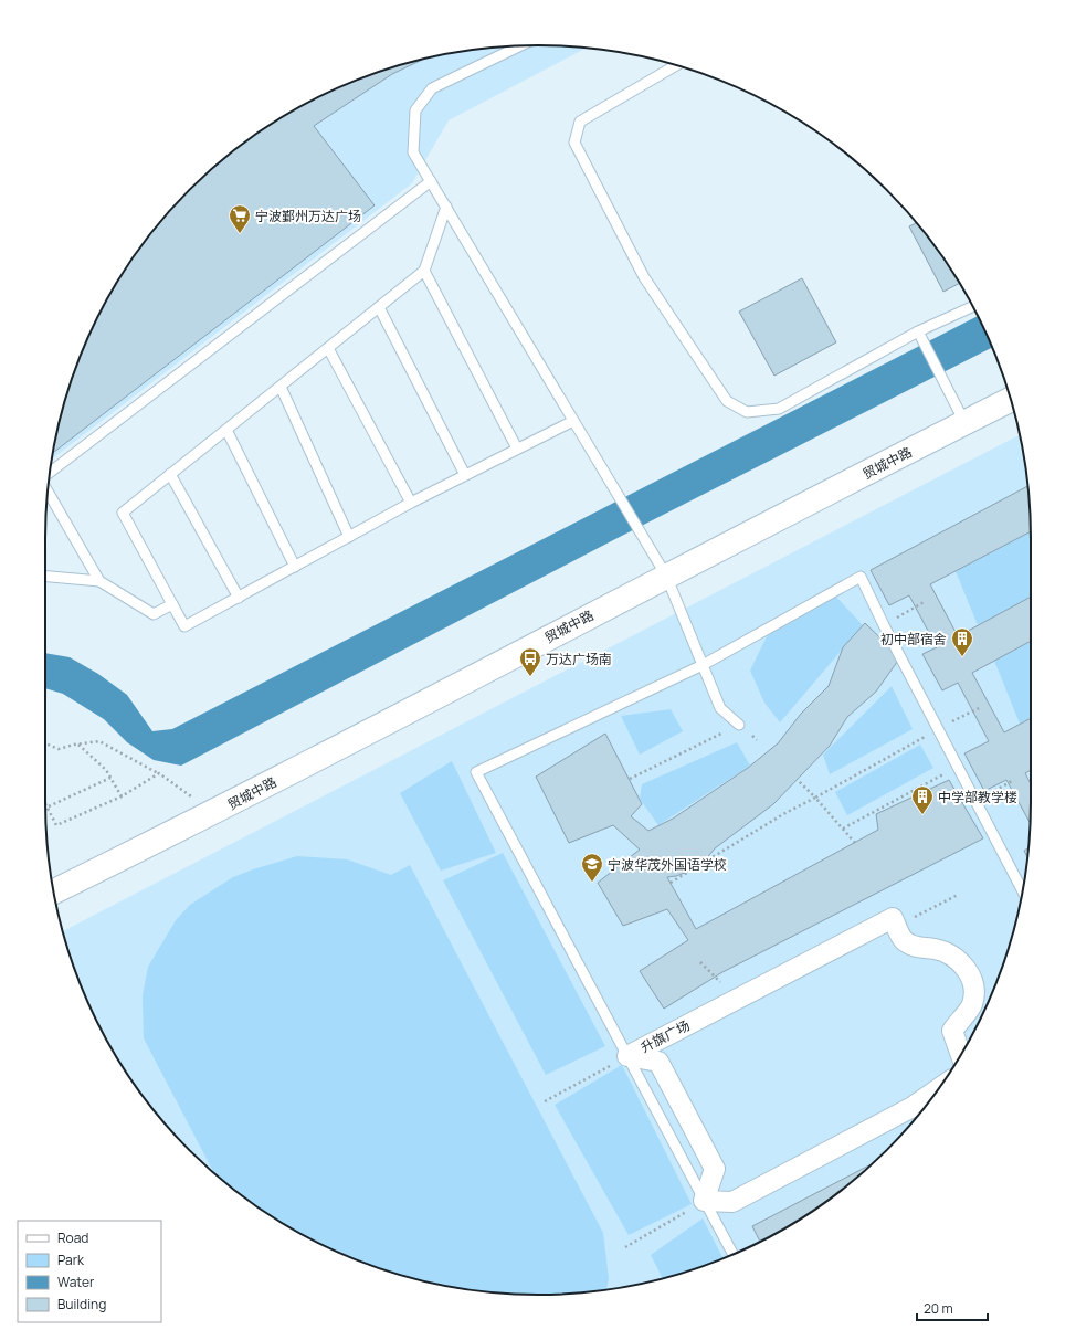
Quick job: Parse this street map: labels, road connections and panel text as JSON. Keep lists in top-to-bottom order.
{
  "streets": {
    "main road": ["贸城中路"],
    "street": ["升旗广场"]
  },
  "places": {
    "supermarket": ["宁波鄞州万达广场"],
    "building": ["初中部宿舍", "中学部教学楼"],
    "bus stop": ["万达广场南"],
    "school or university": ["宁波华茂外国语学校"]
  },
  "legend": [
    "Road",
    "Park",
    "Water",
    "Building"
  ],
  "scale_bar": "20 m"
}
